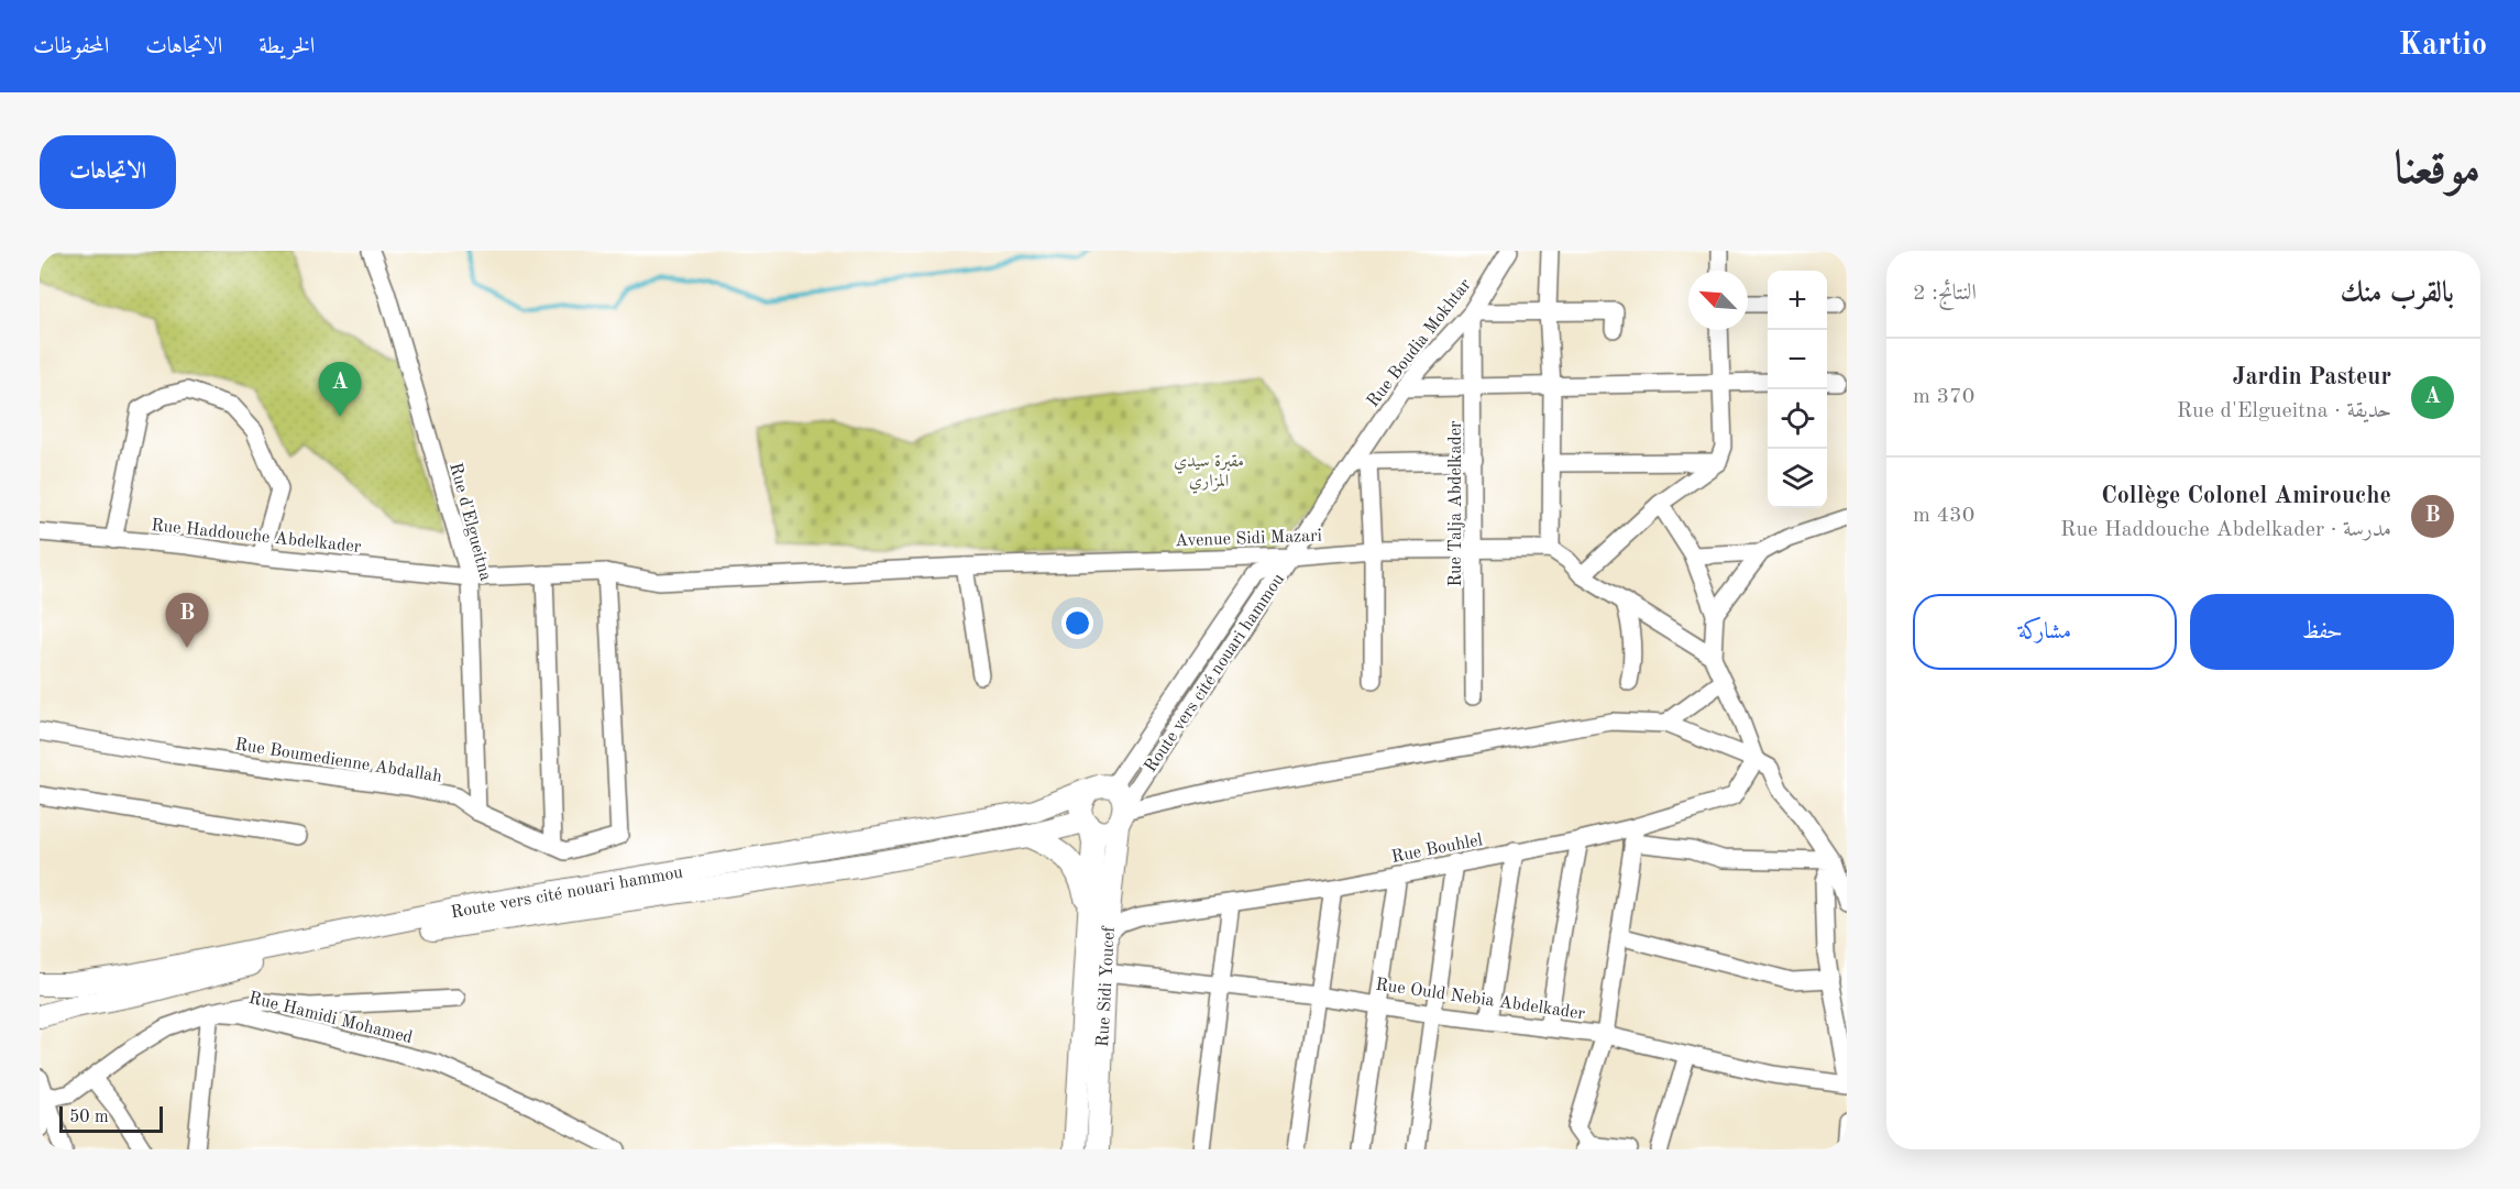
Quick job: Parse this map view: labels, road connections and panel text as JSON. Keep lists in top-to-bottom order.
{
  "streets": {
    "main road": ["Route vers cité nouari hammou", "Rue Sidi Youcef"],
    "street": [
      "Rue Boudia Mokhtar",
      "Rue Talja Abdelkader",
      "Rue d'Elgueitna",
      "Rue Haddouche Abdelkader",
      "Avenue Sidi Mazari",
      "Rue Boumedienne Abdallah",
      "Rue Bouhlel",
      "Rue Ould Nebia Abdelkader",
      "Rue Hamidi Mohamed"
    ]
  },
  "crossings": [
    ["Rue Boudia Mokhtar", "Rue Talja Abdelkader"],
    ["Rue Boudia Mokhtar", "Avenue Sidi Mazari"],
    ["Rue Boudia Mokhtar", "Route vers cité nouari hammou"],
    ["Rue Talja Abdelkader", "Avenue Sidi Mazari"],
    ["Rue d'Elgueitna", "Rue Haddouche Abdelkader"],
    ["Rue d'Elgueitna", "Avenue Sidi Mazari"],
    ["Rue d'Elgueitna", "Rue Boumedienne Abdallah"],
    ["Rue Haddouche Abdelkader", "Avenue Sidi Mazari"],
    ["Avenue Sidi Mazari", "Route vers cité nouari hammou"],
    ["Avenue Sidi Mazari", "Rue Boumedienne Abdallah"],
    ["Route vers cité nouari hammou", "Rue Sidi Youcef"],
    ["Rue Bouhlel", "Rue Sidi Youcef"],
    ["Rue Sidi Youcef", "Rue Ould Nebia Abdelkader"]
  ],
  "parks": ["مقبرة سيدي المزاري"],
  "scale_bar": "50 m",
  "north": "top left",
  "page": {
    "header": "Kartio",
    "nav": ["الخريطة", "الاتجاهات", "المحفوظات"],
    "title": "موقعنا",
    "buttons": [
      "الاتجاهات",
      ["حفظ", "مشاركة"]
    ],
    "heading": ["بالقرب منك", "النتائج: 2"],
    "map_buttons": ["+", "−"],
    "list": [
      {
        "mark": "A",
        "name": "Jardin Pasteur",
        "note": "حديقة · Rue d'Elgueitna",
        "value": "370 m"
      },
      {
        "mark": "B",
        "name": "Collège Colonel Amirouche",
        "note": "مدرسة · Rue Haddouche Abdelkader",
        "value": "430 m"
      }
    ],
    "pins": ["A", "B"],
    "scale": "50 m"
  }
}
